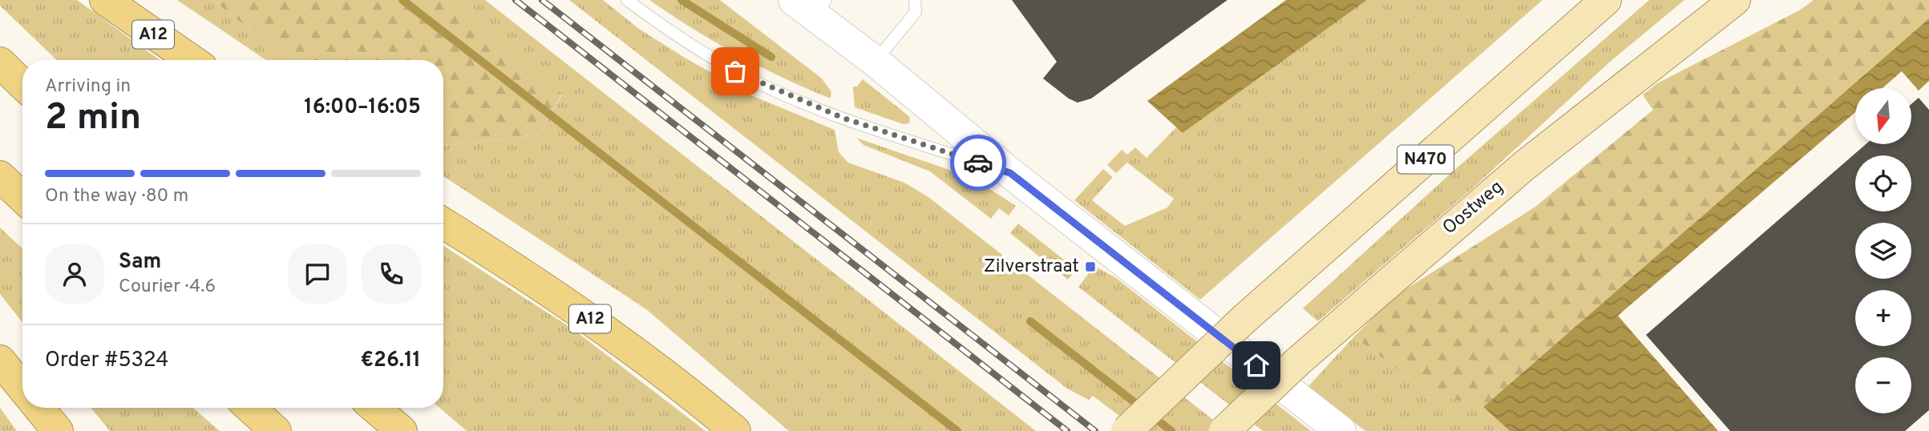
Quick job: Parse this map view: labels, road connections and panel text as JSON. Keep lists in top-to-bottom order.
{
  "streets": {
    "highway": ["A12"],
    "main road": ["N470", "Oostweg"]
  },
  "places": {
    "transit": ["Zilverstraat"]
  },
  "north": "bottom",
  "page": {
    "heading": ["2 min", "Arriving in", "16:00–16:05"],
    "panel": [
      "Sam",
      "Courier · 4.6",
      "Order #5324",
      "€26.11"
    ],
    "map_buttons": ["+", "−"],
    "bar": "On the way · 80 m"
  }
}
